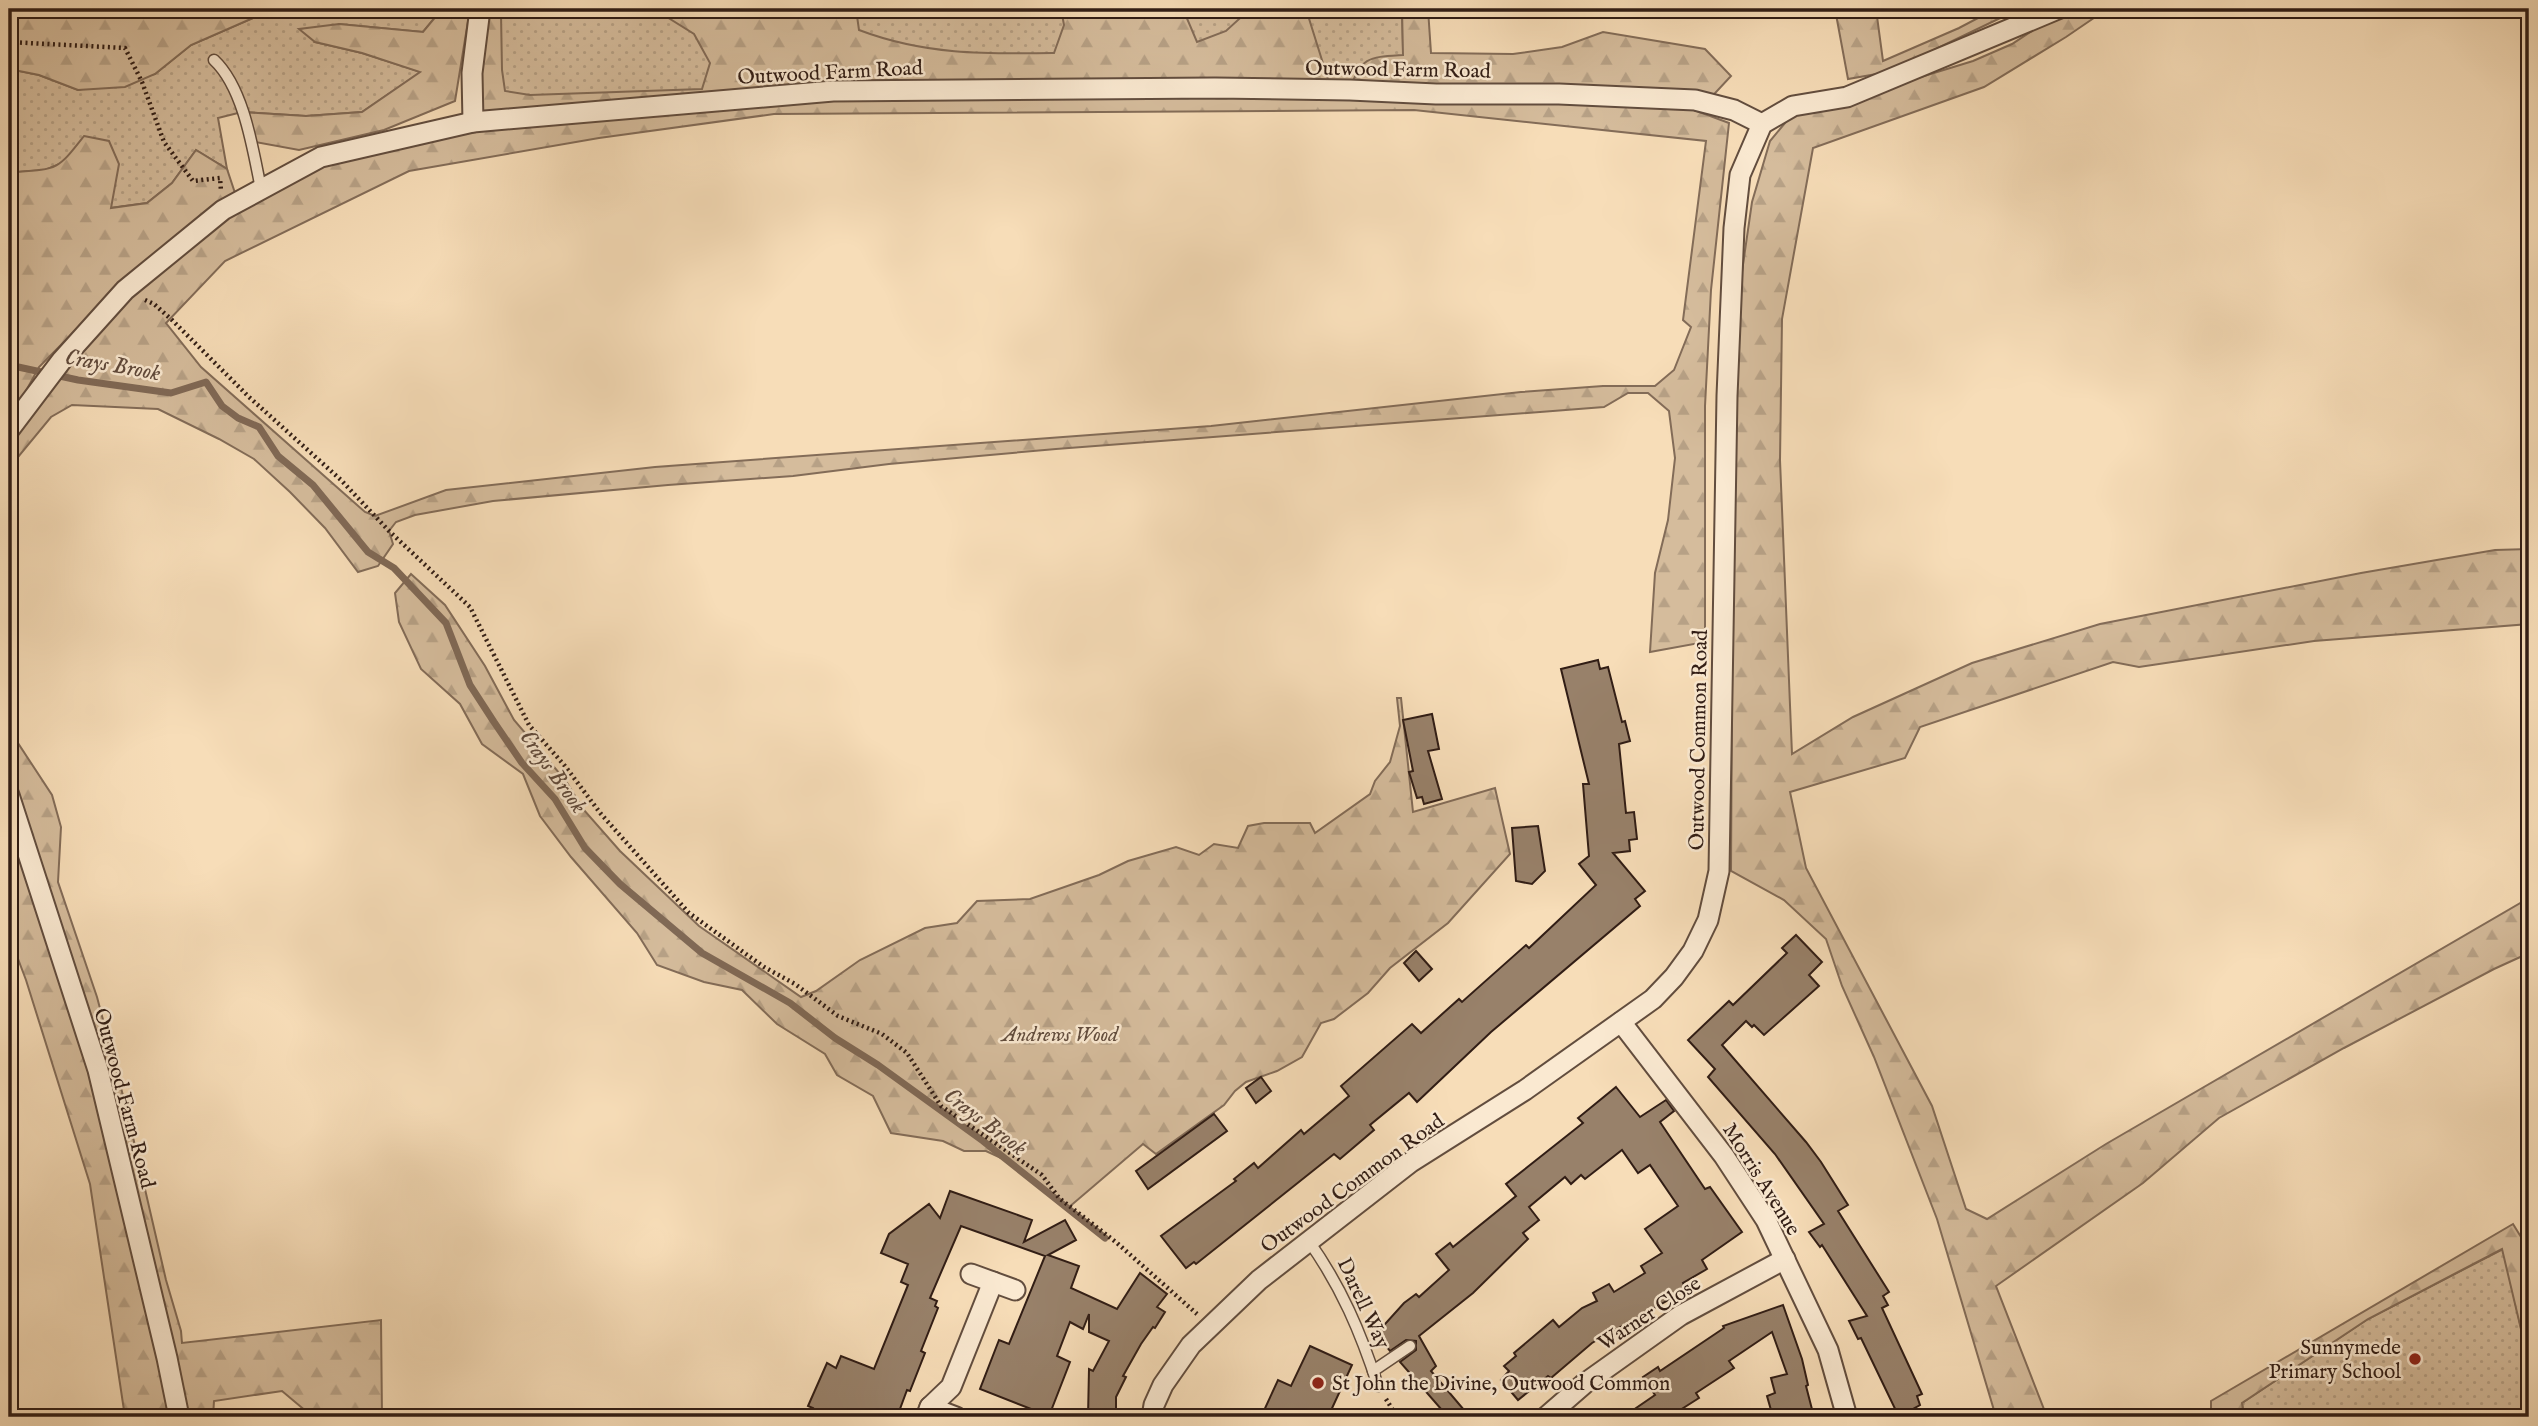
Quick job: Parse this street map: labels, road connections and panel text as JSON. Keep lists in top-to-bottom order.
{
  "streets": {
    "street": [
      "Outwood Farm Road",
      "Outwood Common Road",
      "Morris Avenue",
      "Warner Close"
    ],
    "lane": ["Darell Way"]
  },
  "crossings": [
    ["Outwood Farm Road", "Outwood Common Road"],
    ["Outwood Common Road", "Morris Avenue"],
    ["Outwood Common Road", "Darell Way"],
    ["Morris Avenue", "Warner Close"]
  ],
  "water": ["Crays Brook"],
  "parks": ["Andrews Wood"],
  "places": ["Sunnymede Primary School", "St John the Divine, Outwood Common"]
}
